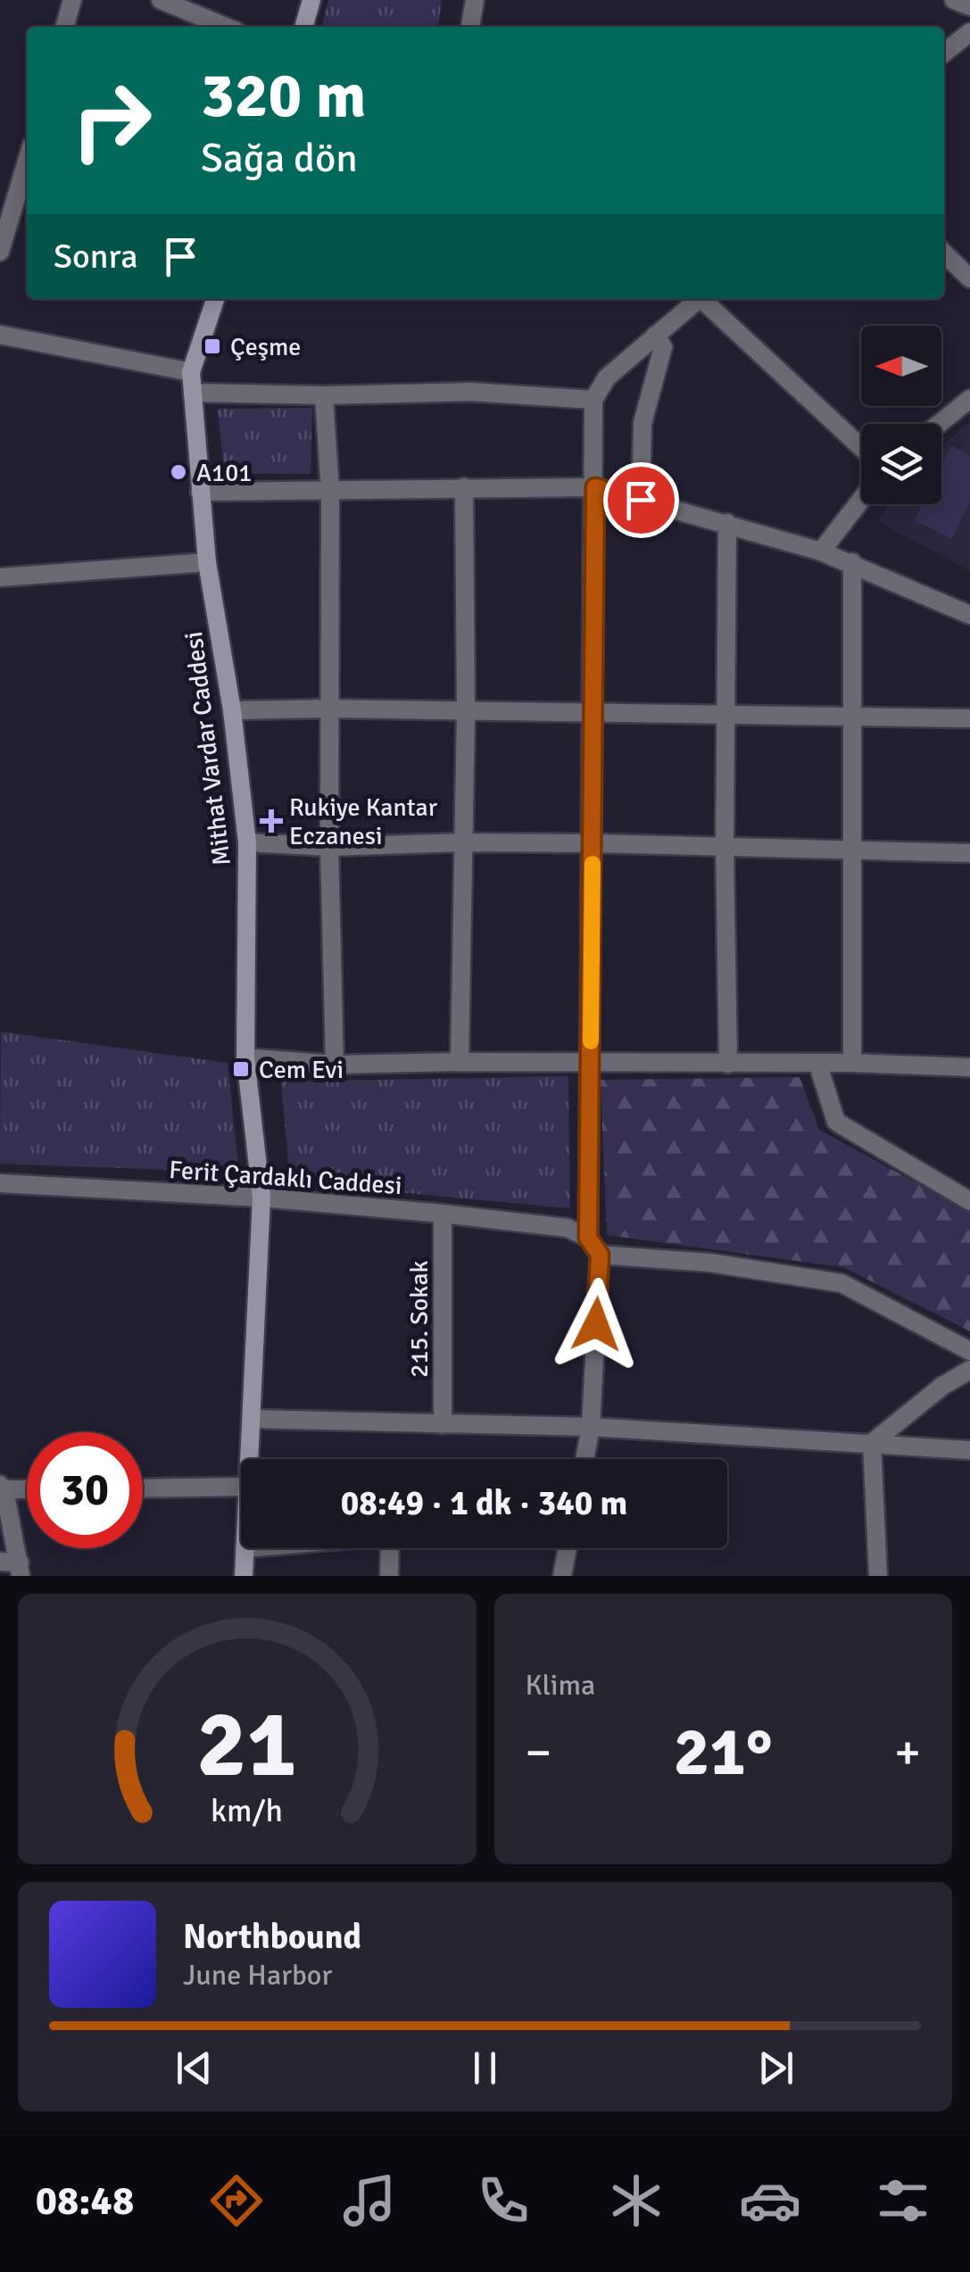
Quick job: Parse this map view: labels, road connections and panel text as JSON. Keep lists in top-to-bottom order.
{
  "streets": {
    "street": ["Mithat Vardar Caddesi", "Ferit Çardaklı Caddesi", "215. Sokak"]
  },
  "crossings": [
    ["Mithat Vardar Caddesi", "Ferit Çardaklı Caddesi"],
    ["Ferit Çardaklı Caddesi", "215. Sokak"]
  ],
  "places": {
    "transit": ["Çeşme", "Cem Evi"],
    "other": ["A101"],
    "health": ["Rukiye Kantar Eczanesi"]
  },
  "north": "left",
  "page": {
    "turn": ["320 m", "Sağa dön"],
    "then": "Sonra",
    "limit": "30",
    "trip": "08:49 · 1 dk · 340 m",
    "tile": "Klima",
    "heat": ["−", "21°", "+"],
    "song": ["Northbound", "June Harbor"],
    "tabs": "08:48",
    "gauge": ["21", "km/h"]
  }
}
